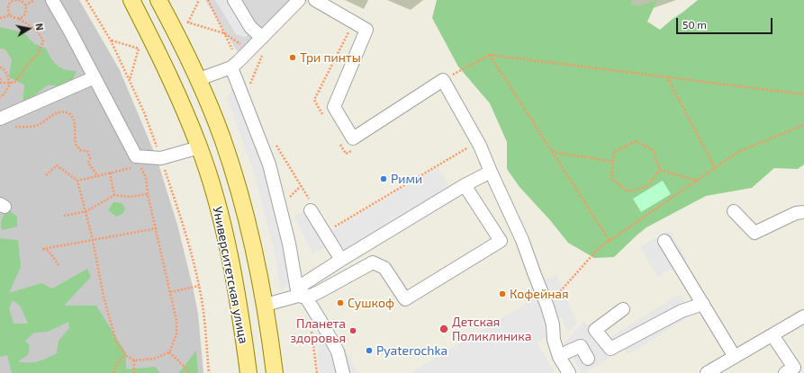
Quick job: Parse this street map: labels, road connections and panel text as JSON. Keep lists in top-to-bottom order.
{
  "streets": {
    "main road": ["Университетская улица"]
  },
  "places": [
    "Три пинты",
    "Рими",
    "Кофейная",
    "Сушкоф",
    "Детская Поликлиника",
    "Планета здоровья",
    "Pyaterochka"
  ],
  "scale_bar": "50 m",
  "north": "right"
}
